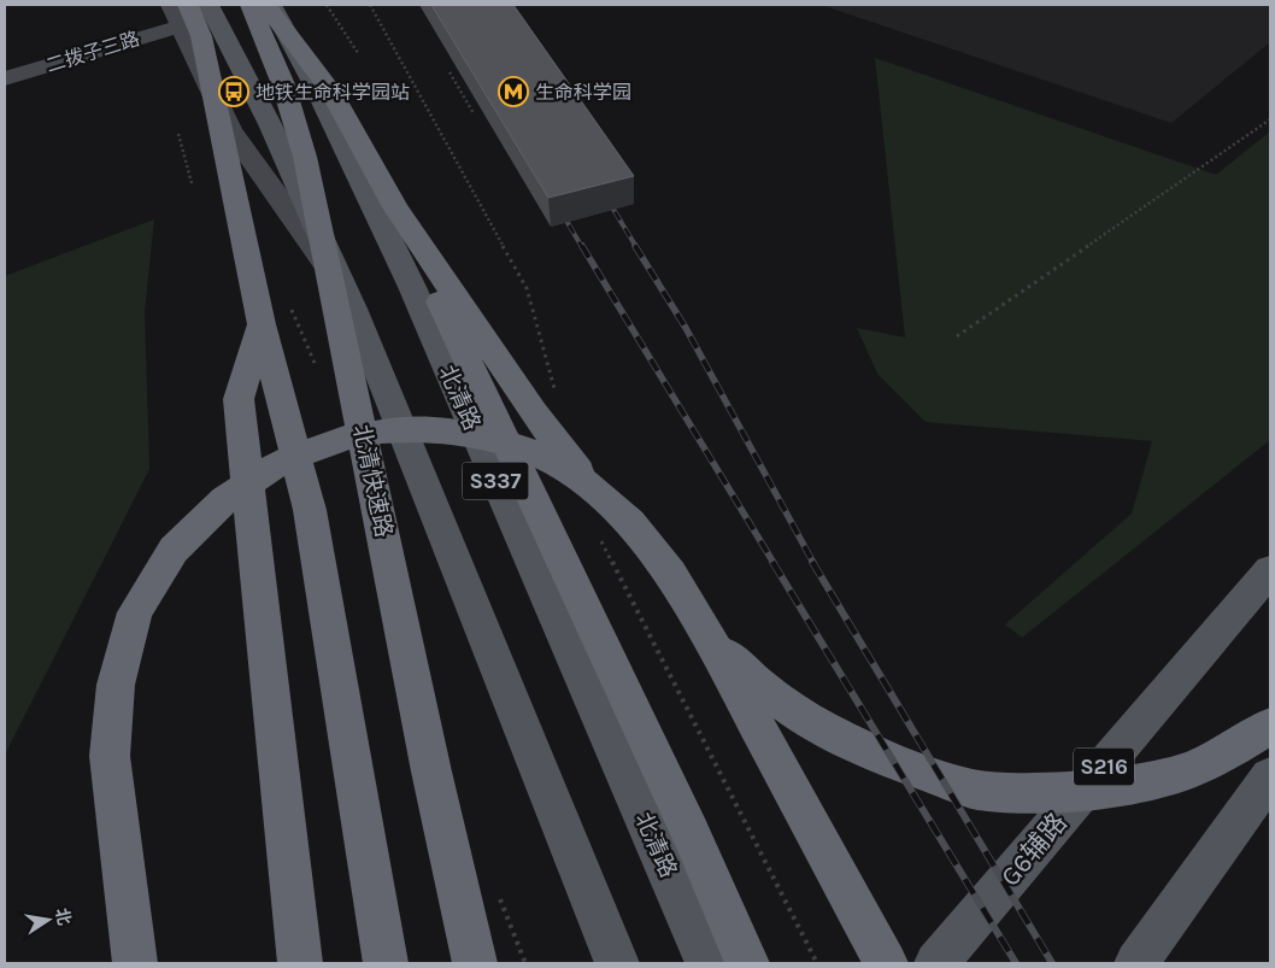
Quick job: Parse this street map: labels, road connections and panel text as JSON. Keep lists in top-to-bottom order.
{
  "streets": {
    "highway": ["北清快速路"],
    "main road": [
      "北清路",
      "S337",
      "S216",
      "G6辅路"
    ],
    "street": ["二拨子三路"]
  },
  "places": {
    "bus stop": ["地铁生命科学园站"],
    "metro station": ["生命科学园"]
  },
  "north": "right"
}
